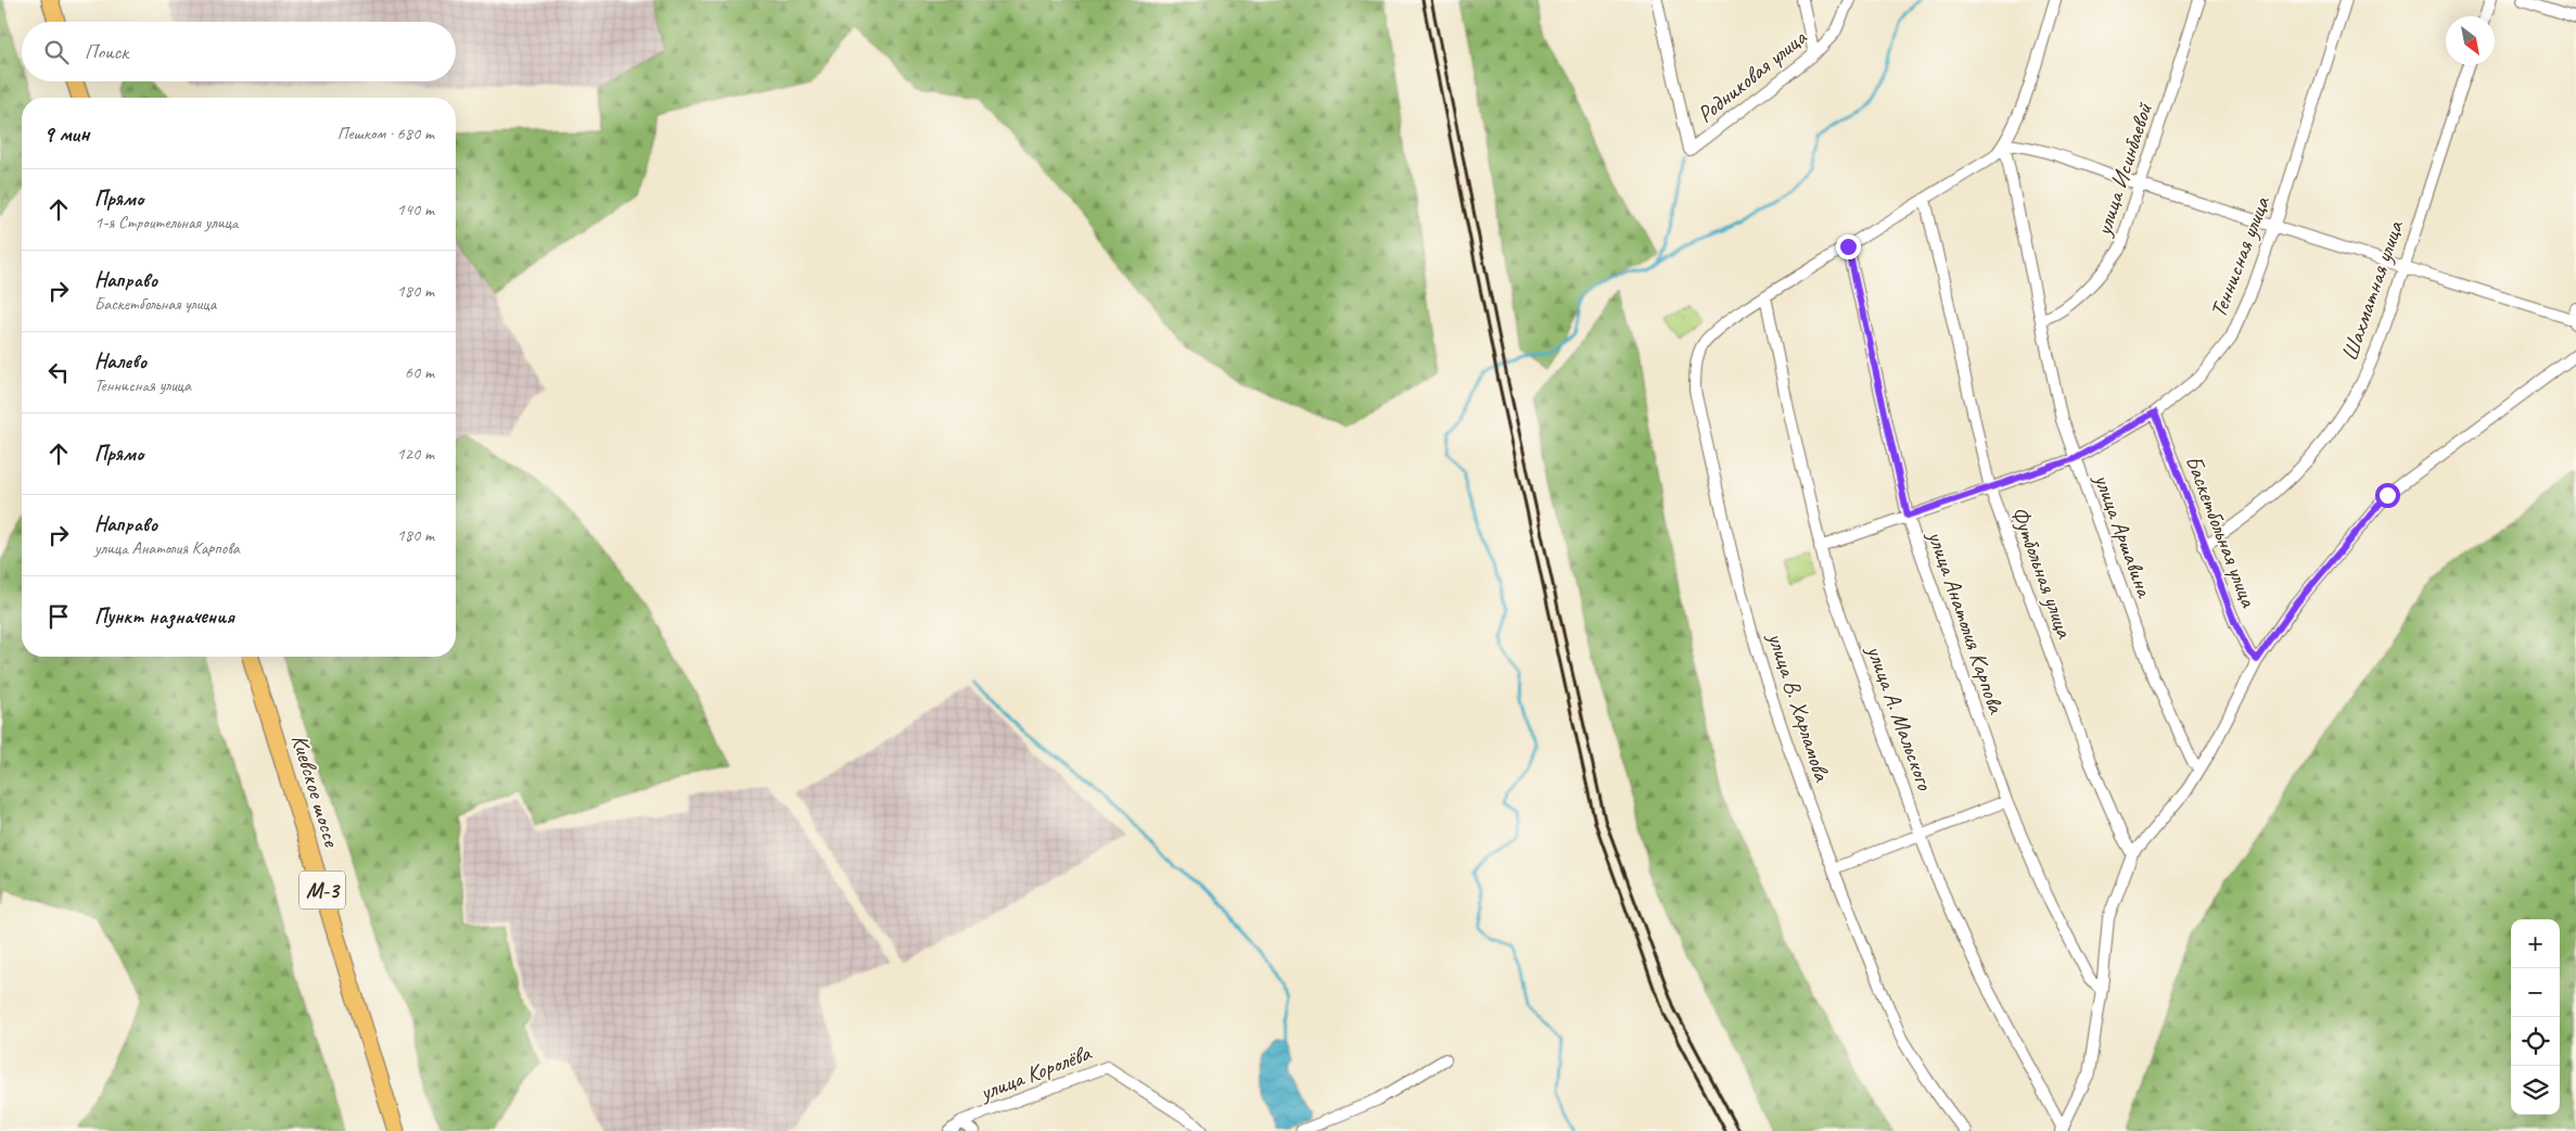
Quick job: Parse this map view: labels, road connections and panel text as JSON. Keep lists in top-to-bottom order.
{
  "streets": {
    "highway": ["Киевское шоссе", "М-3"],
    "street": [
      "Родниковая улица",
      "улица Исинбаевой",
      "Теннисная улица",
      "Шахматная улица",
      "Баскетбольная улица",
      "улица Аршавина",
      "Футбольная улица",
      "улица Анатолия Карпова",
      "улица В. Харламова",
      "улица А. Мальского",
      "улица Королёва"
    ]
  },
  "crossings": [
    ["улица Исинбаевой", "улица Аршавина"],
    ["Теннисная улица", "Баскетбольная улица"],
    ["Теннисная улица", "улица Аршавина"],
    ["Теннисная улица", "Футбольная улица"],
    ["Теннисная улица", "улица Анатолия Карпова"],
    ["Теннисная улица", "улица А. Мальского"],
    ["Шахматная улица", "Баскетбольная улица"],
    ["улица Аршавина", "улица В. Харламова"],
    ["Футбольная улица", "улица В. Харламова"],
    ["улица Анатолия Карпова", "улица В. Харламова"],
    ["улица В. Харламова", "улица А. Мальского"]
  ],
  "north": "bottom right",
  "page": {
    "search": "Поиск",
    "heading": ["9 мин", "Пешком · 680 m"],
    "list": [
      ["Прямо", "1-я Строительная улица", "140 m"],
      ["Направо", "Баскетбольная улица", "180 m"],
      ["Налево", "Теннисная улица", "60 m"],
      ["Прямо", "120 m"],
      ["Направо", "улица Анатолия Карпова", "180 m"],
      "Пункт назначения"
    ],
    "map_buttons": ["+", "−"]
  }
}
